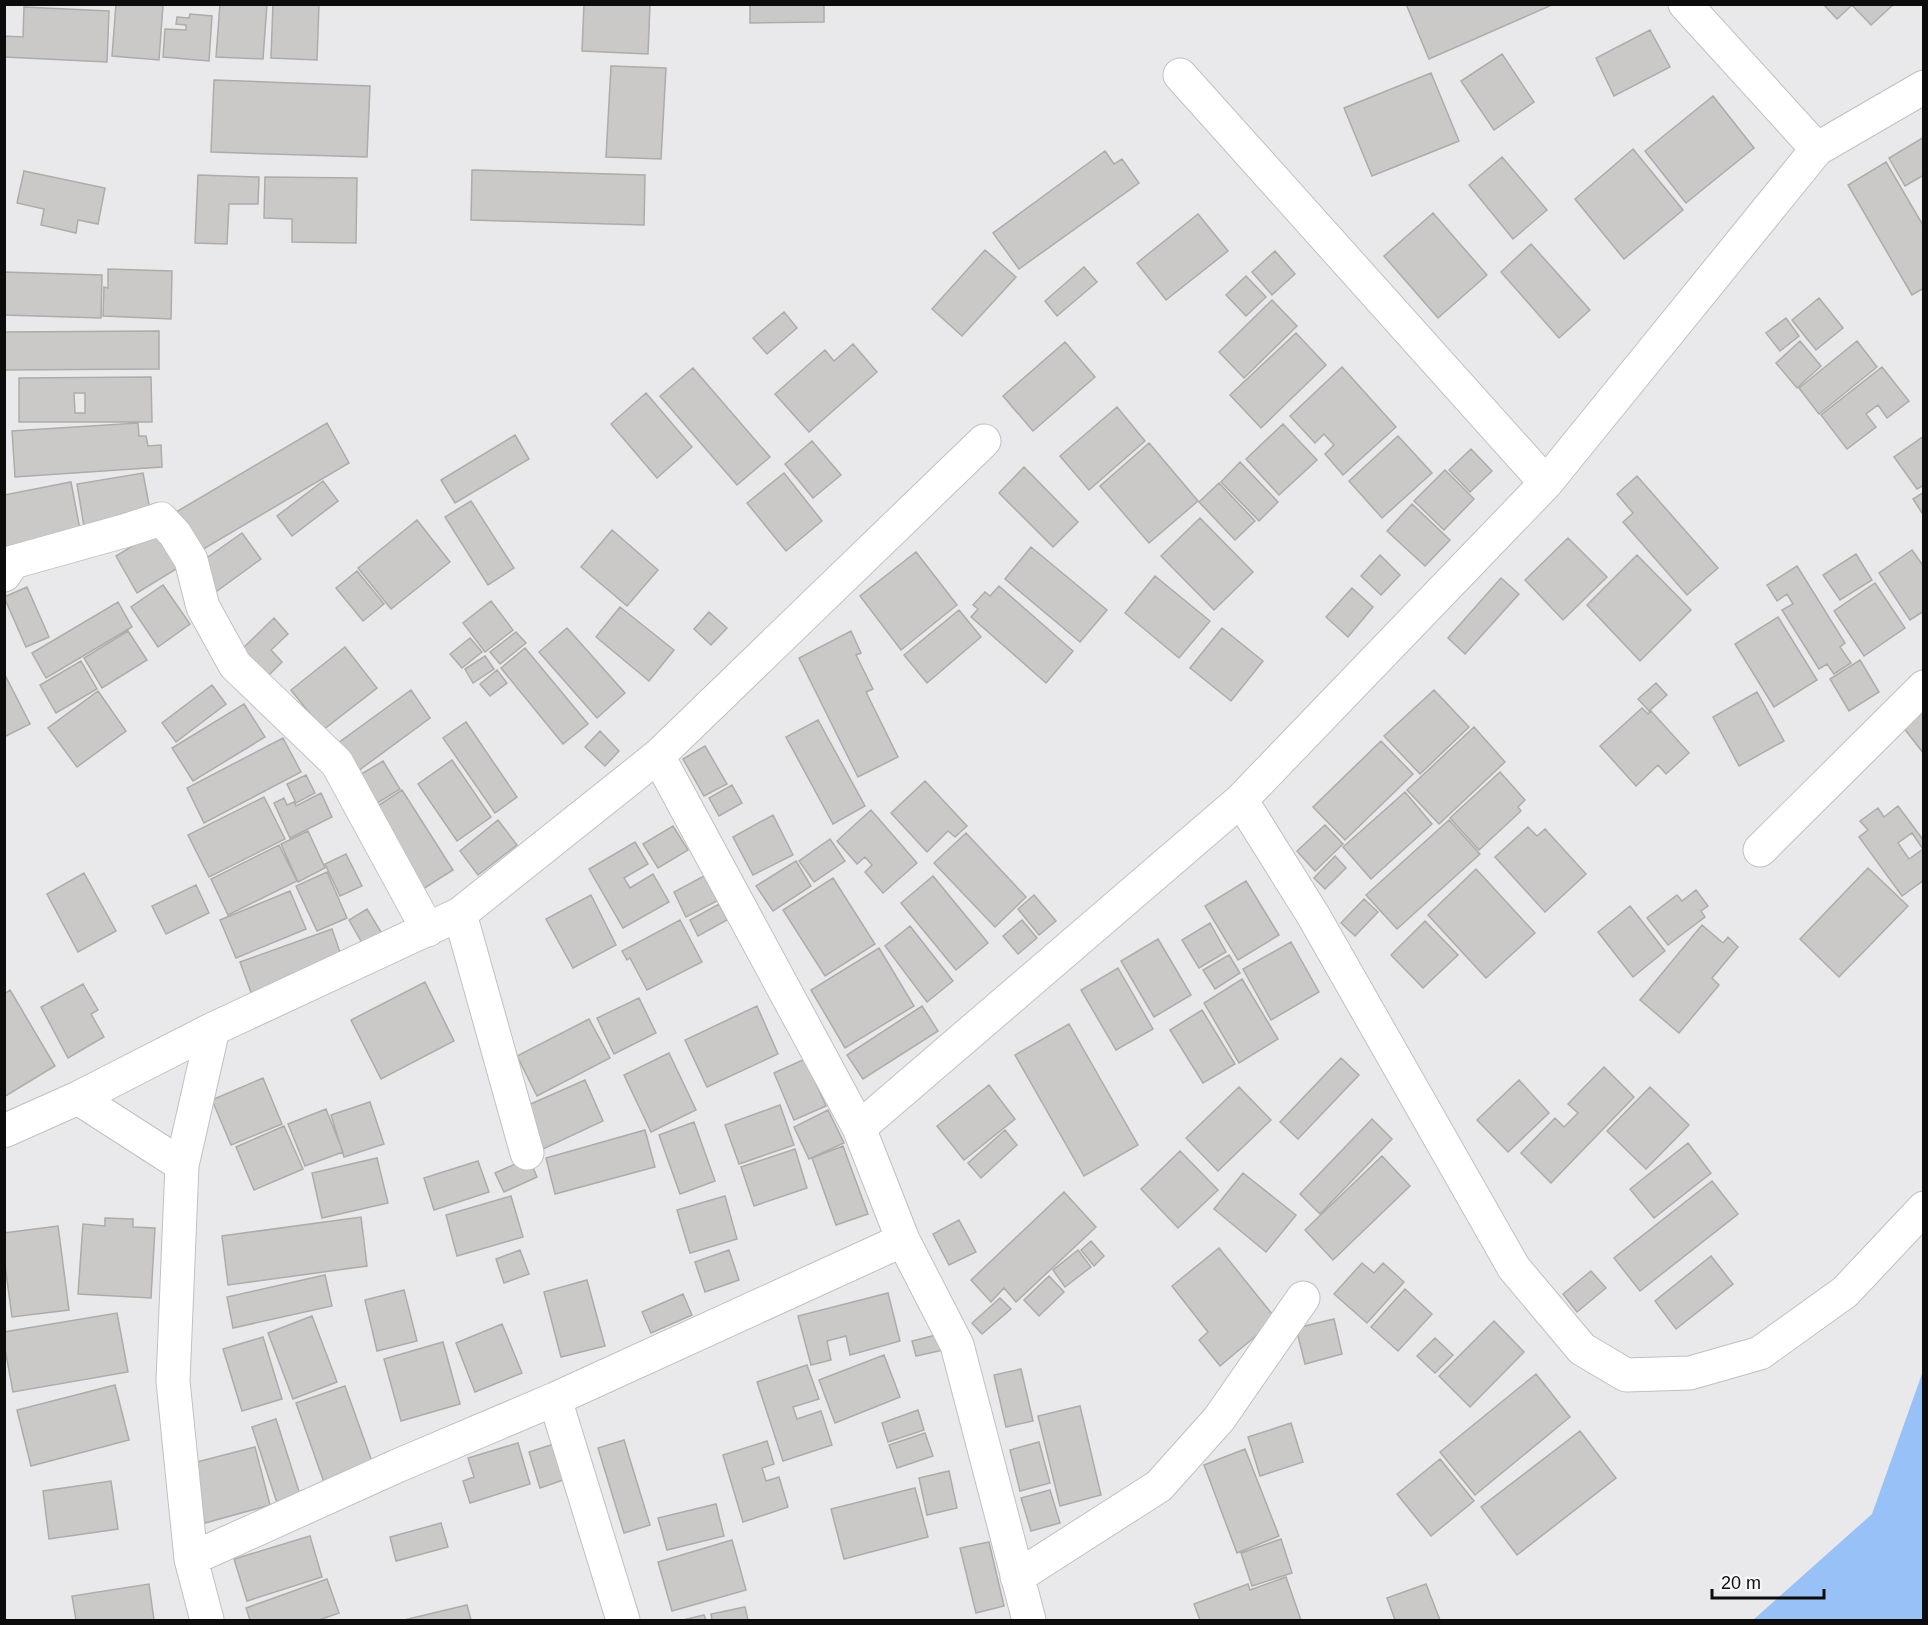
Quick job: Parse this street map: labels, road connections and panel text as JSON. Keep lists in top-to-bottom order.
{
  "scale_bar": "20 m"
}
